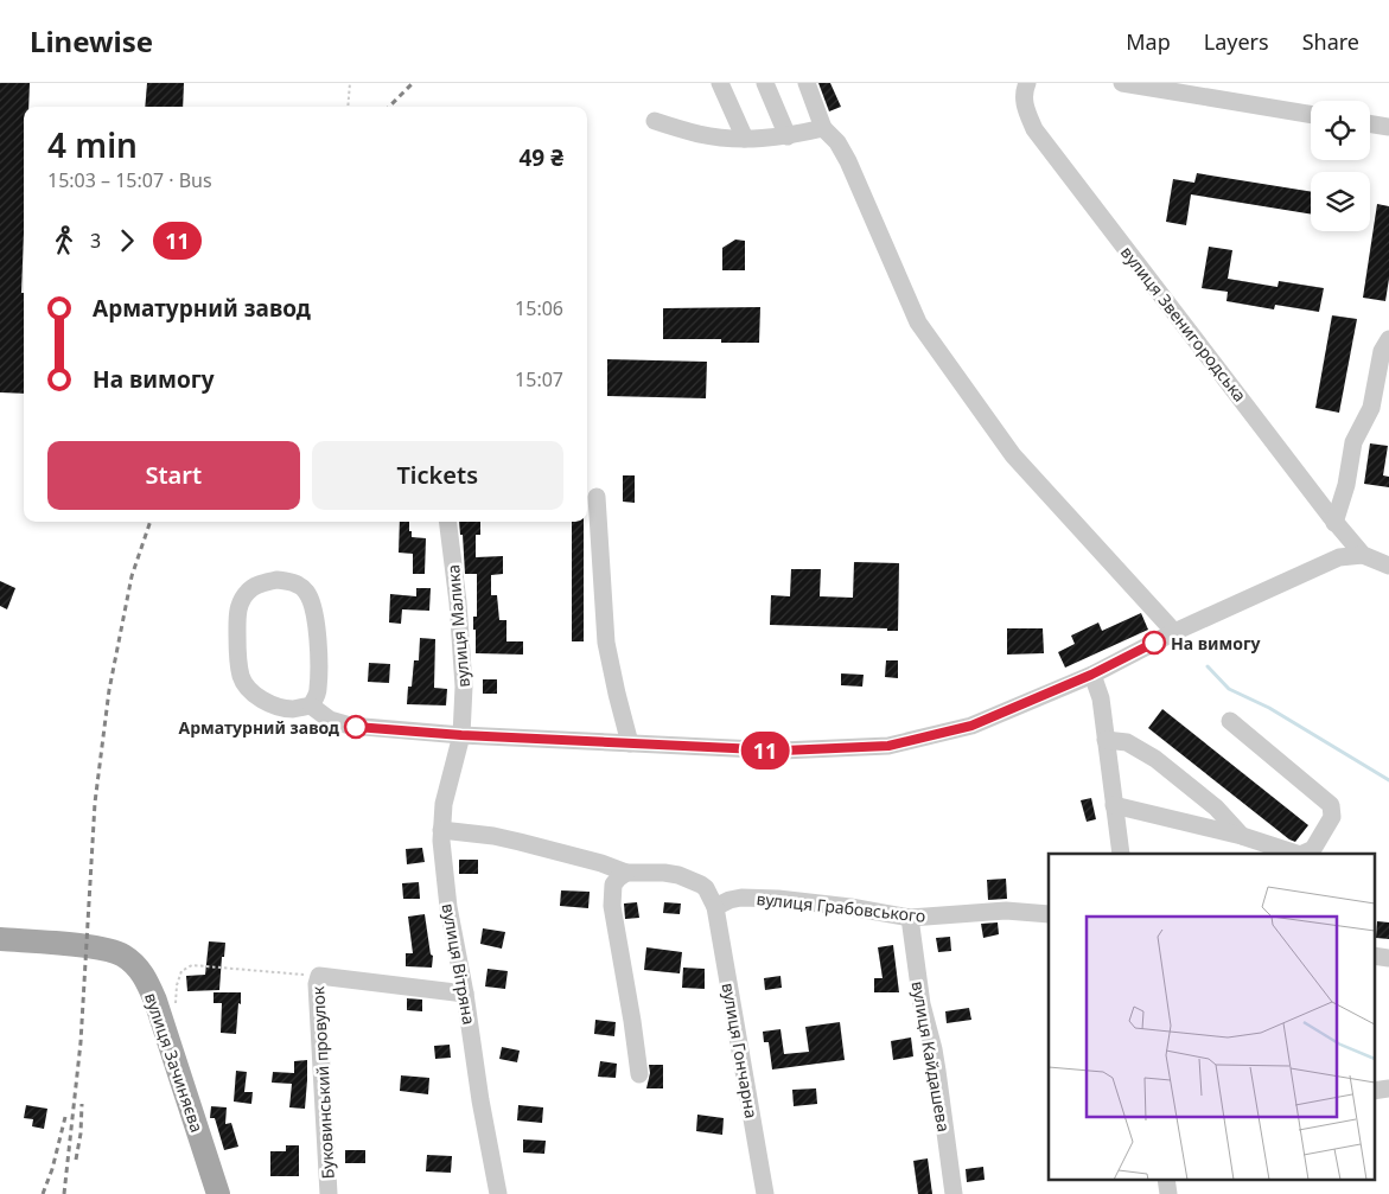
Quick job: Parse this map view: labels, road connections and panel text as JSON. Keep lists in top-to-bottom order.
{
  "streets": {
    "main road": ["вулиця Зачиняєва"],
    "street": [
      "вулиця Звенигородська",
      "вулиця Малика",
      "вулиця Грабовського",
      "вулиця Вітряна",
      "вулиця Гончарна",
      "вулиця Кайдашева",
      "Буковинський провулок"
    ]
  },
  "crossings": [
    ["вулиця Малика", "вулиця Вітряна"],
    ["вулиця Грабовського", "вулиця Гончарна"],
    ["вулиця Грабовського", "вулиця Кайдашева"],
    ["вулиця Вітряна", "Буковинський провулок"]
  ],
  "places": ["На вимогу", "Арматурний завод"],
  "lines": ["bus line 11"],
  "page": {
    "header": "Linewise",
    "nav": ["Map", "Layers", "Share"],
    "on_map": "11",
    "heading": ["4 min", "15:03 – 15:07 · Bus", "49 ₴"],
    "legs": ["3", "11"],
    "list": [
      {
        "name": "Арматурний завод",
        "value": "15:06"
      },
      {
        "name": "На вимогу",
        "value": "15:07"
      }
    ],
    "buttons": ["Start", "Tickets"]
  }
}
